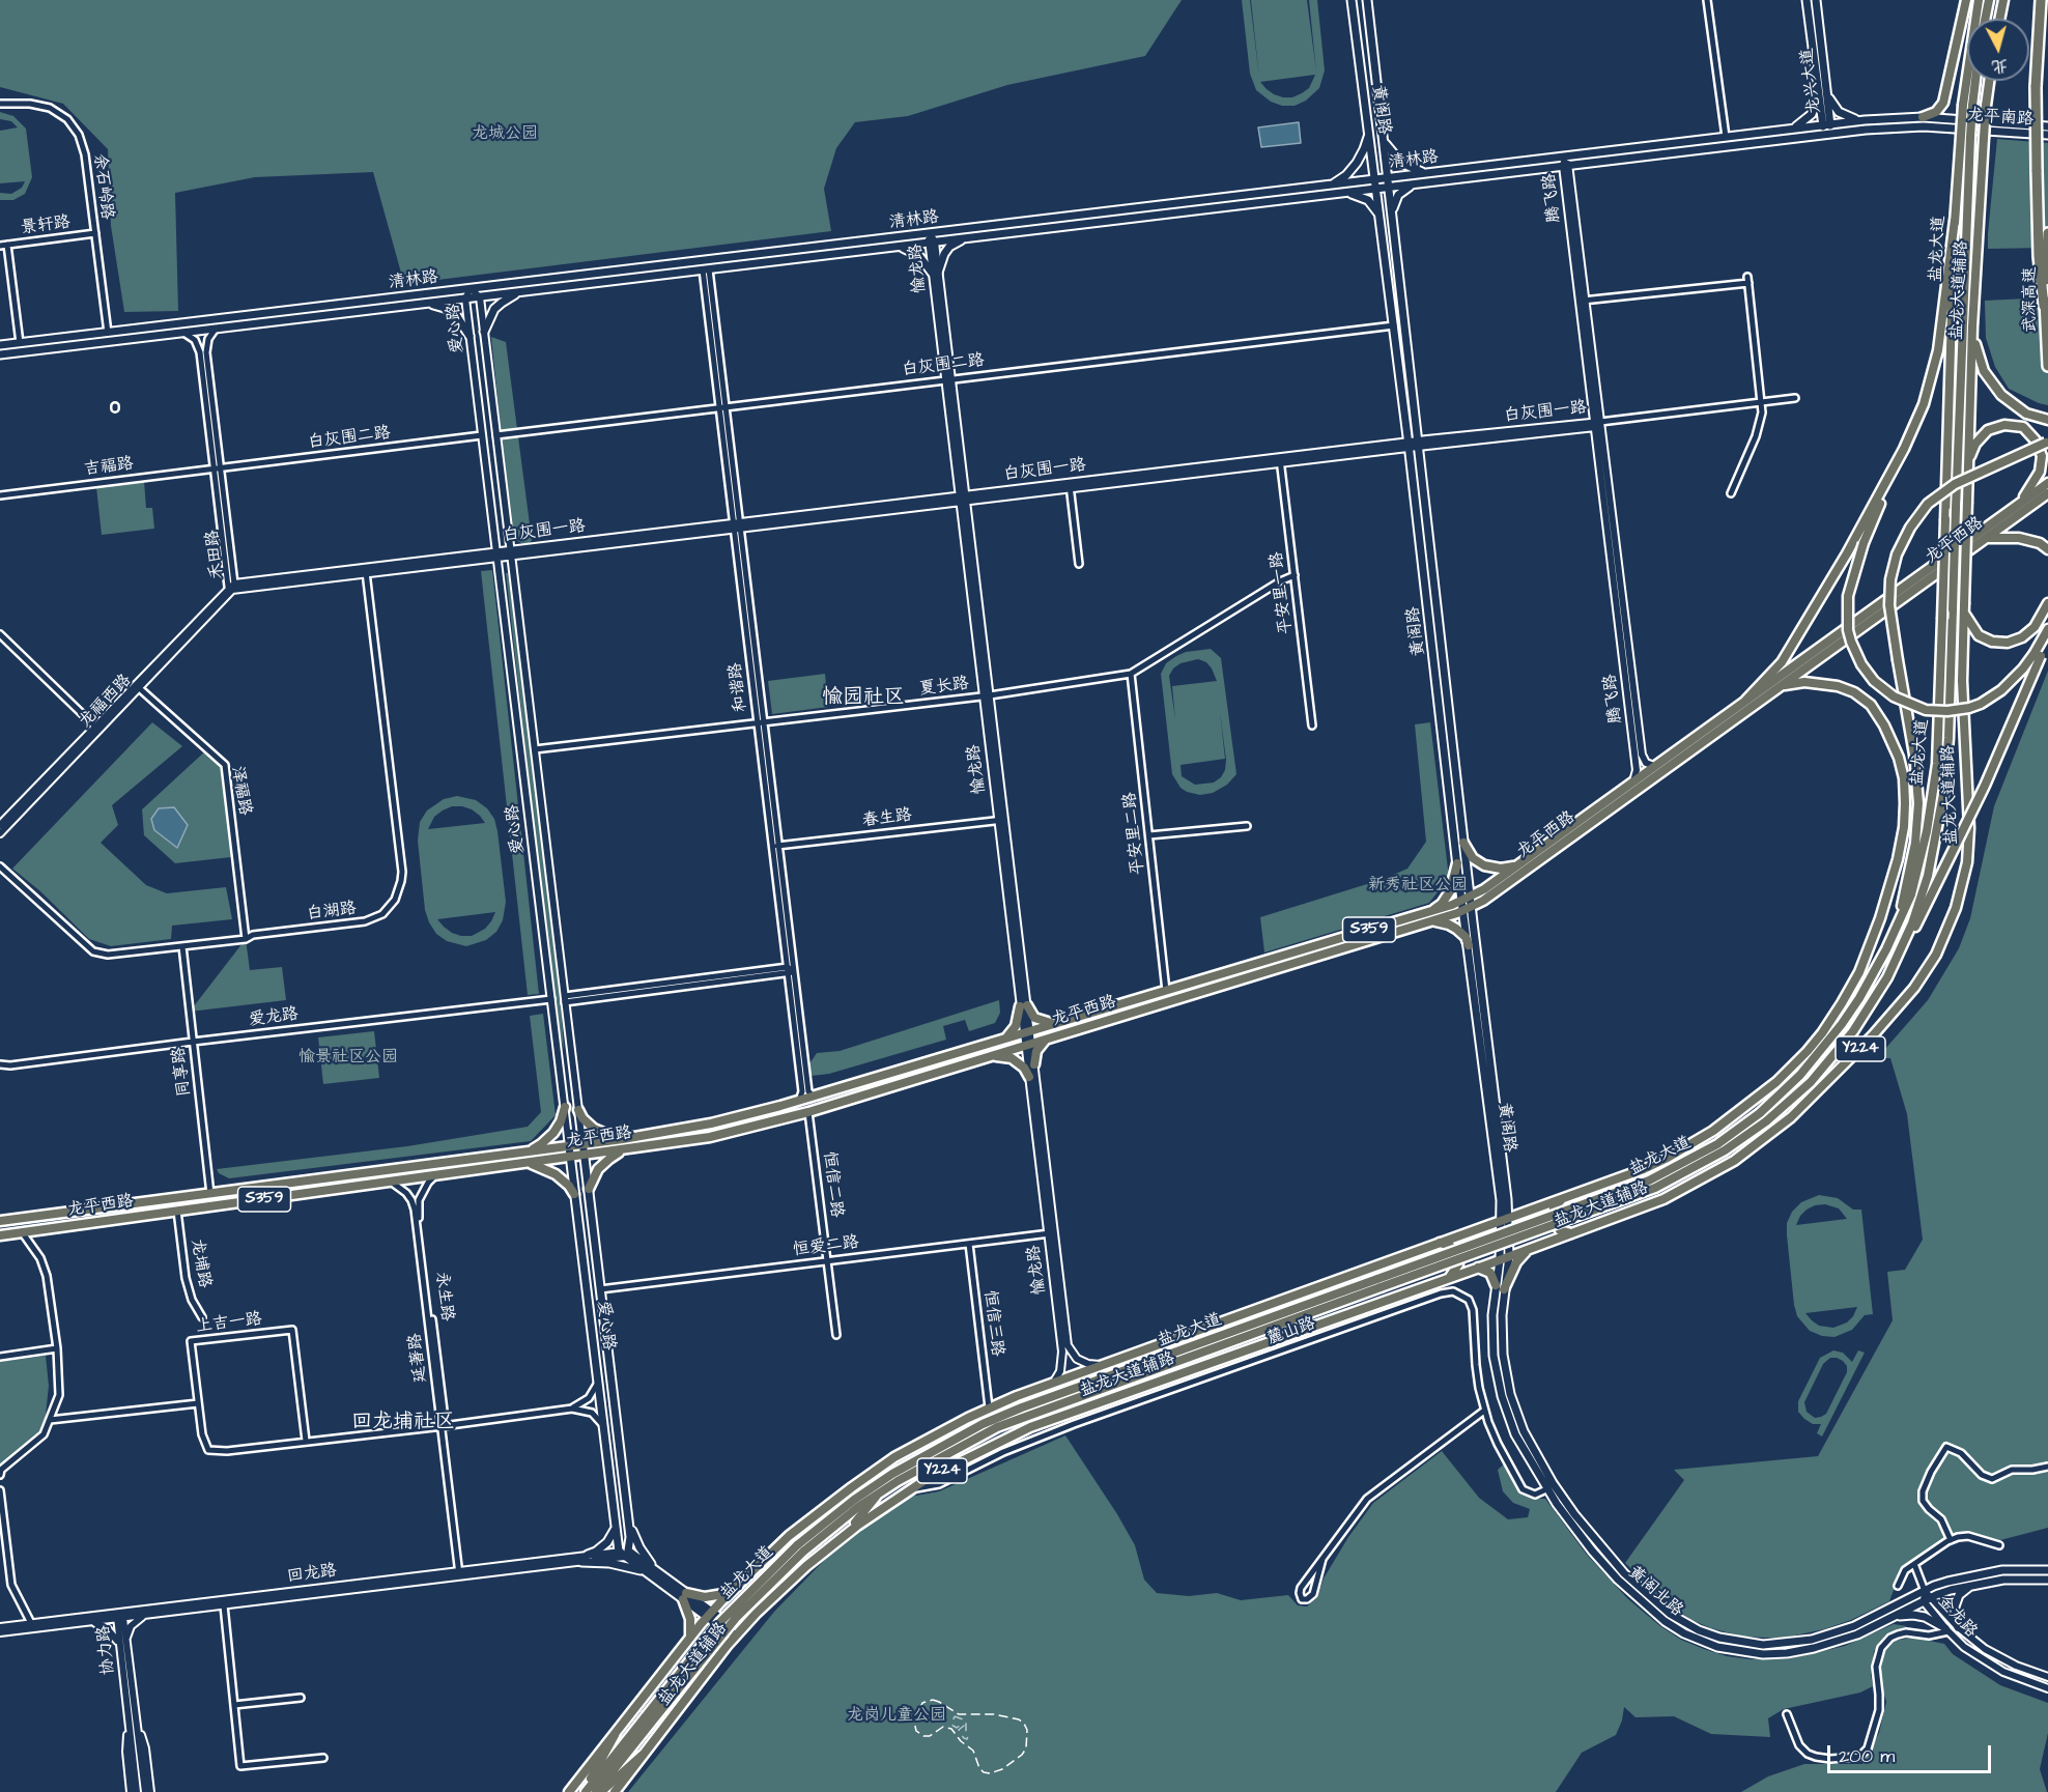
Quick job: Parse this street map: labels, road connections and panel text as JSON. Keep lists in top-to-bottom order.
{
  "streets": {
    "highway": ["武深高速"],
    "main road": [
      "龙兴大道",
      "黄阁路",
      "龙平南路",
      "清林路",
      "盐龙大道",
      "盐龙大道辅路",
      "爱心路",
      "龙平西路",
      "S359",
      "Y224",
      "黄阁北路"
    ],
    "street": [
      "余石岭路",
      "腾飞路",
      "景轩路",
      "愉龙路",
      "白灰围二路",
      "白灰围一路",
      "吉福路",
      "禾田路",
      "平安里一路",
      "和谐路",
      "夏长路",
      "龙福西路",
      "泽福路",
      "春生路",
      "平安里二路",
      "白湖路",
      "爱龙路",
      "同享路",
      "恒信二路",
      "恒爱二路",
      "龙埔路",
      "永生路",
      "上吉一路",
      "恒信三路",
      "麓山路",
      "延著路",
      "回龙路",
      "金龙路",
      "协力路"
    ]
  },
  "crossings": [
    ["龙兴大道", "龙平南路"],
    ["龙兴大道", "清林路"],
    ["黄阁路", "清林路"],
    ["黄阁路", "盐龙大道辅路"],
    ["黄阁路", "白灰围二路"],
    ["黄阁路", "白灰围一路"],
    ["黄阁路", "龙平西路"],
    ["黄阁路", "黄阁北路"],
    ["龙平南路", "清林路"],
    ["清林路", "余石岭路"],
    ["清林路", "腾飞路"],
    ["清林路", "愉龙路"],
    ["清林路", "爱心路"],
    ["清林路", "禾田路"],
    ["清林路", "和谐路"],
    ["余石岭路", "景轩路"],
    ["腾飞路", "白灰围一路"],
    ["腾飞路", "龙平西路"],
    ["愉龙路", "盐龙大道辅路"],
    ["愉龙路", "白灰围二路"],
    ["愉龙路", "白灰围一路"],
    ["愉龙路", "龙平西路"],
    ["愉龙路", "夏长路"],
    ["愉龙路", "春生路"],
    ["愉龙路", "恒爱二路"],
    ["盐龙大道辅路", "龙平西路"],
    ["盐龙大道辅路", "恒信三路"],
    ["盐龙大道辅路", "麓山路"],
    ["盐龙大道辅路", "黄阁北路"],
    ["爱心路", "白灰围二路"],
    ["爱心路", "白灰围一路"],
    ["爱心路", "龙平西路"],
    ["爱心路", "夏长路"],
    ["爱心路", "爱龙路"],
    ["爱心路", "恒爱二路"],
    ["爱心路", "上吉一路"],
    ["爱心路", "回龙路"],
    ["白灰围二路", "吉福路"],
    ["白灰围二路", "禾田路"],
    ["白灰围二路", "和谐路"],
    ["白灰围一路", "禾田路"],
    ["白灰围一路", "平安里一路"],
    ["白灰围一路", "和谐路"],
    ["白灰围一路", "龙福西路"],
    ["白灰围一路", "白湖路"],
    ["吉福路", "禾田路"],
    ["龙平西路", "和谐路"],
    ["龙平西路", "平安里二路"],
    ["龙平西路", "同享路"],
    ["龙平西路", "恒信二路"],
    ["龙平西路", "龙埔路"],
    ["龙平西路", "永生路"],
    ["龙平西路", "延著路"],
    ["禾田路", "龙福西路"],
    ["平安里一路", "夏长路"],
    ["和谐路", "夏长路"],
    ["和谐路", "春生路"],
    ["夏长路", "平安里二路"],
    ["龙福西路", "泽福路"],
    ["泽福路", "白湖路"],
    ["白湖路", "同享路"],
    ["爱龙路", "同享路"],
    ["恒信二路", "恒爱二路"],
    ["恒爱二路", "恒信三路"],
    ["永生路", "上吉一路"],
    ["永生路", "延著路"],
    ["上吉一路", "延著路"],
    ["麓山路", "黄阁北路"],
    ["延著路", "回龙路"],
    ["回龙路", "协力路"],
    ["黄阁北路", "金龙路"]
  ],
  "districts": ["愉园社区", "回龙埔社区"],
  "parks": [
    "龙城公园",
    "新秀社区公园",
    "愉景社区公园",
    "龙岗儿童公园"
  ],
  "scale_bar": "200 m",
  "north": "bottom"
}
